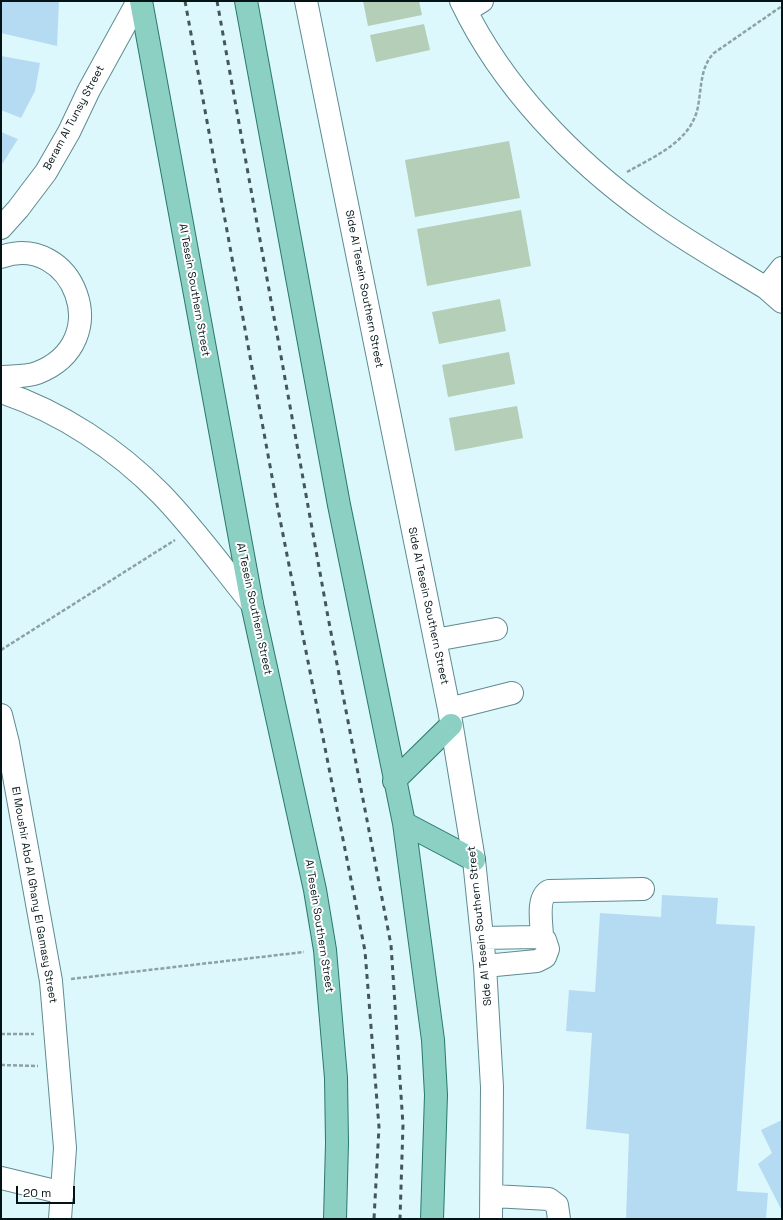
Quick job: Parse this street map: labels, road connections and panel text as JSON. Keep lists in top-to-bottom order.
{
  "streets": {
    "main road": ["Al Tesein Southern Street"],
    "street": ["Beram Al Tunsy Street", "Side Al Tesein Southern Street", "El Moushir Abd Al Ghany El Gamasy Street"]
  },
  "scale_bar": "20 m"
}
